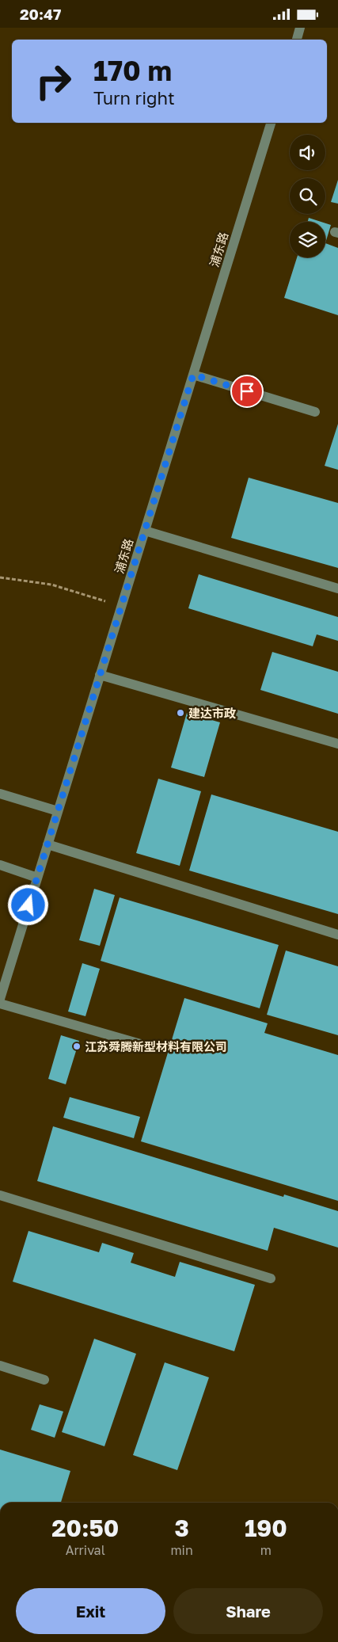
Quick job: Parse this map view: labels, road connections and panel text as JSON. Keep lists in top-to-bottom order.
{
  "streets": {
    "street": ["浦东路"]
  },
  "places": ["建达市政", "江苏舜腾新型材料有限公司"],
  "page": {
    "status": "20:47",
    "turn": ["170 m", "Turn right"],
    "eta": [
      "20:50",
      "Arrival",
      "3",
      "min",
      "190",
      "m"
    ],
    "buttons": ["Exit", "Share"]
  }
}
